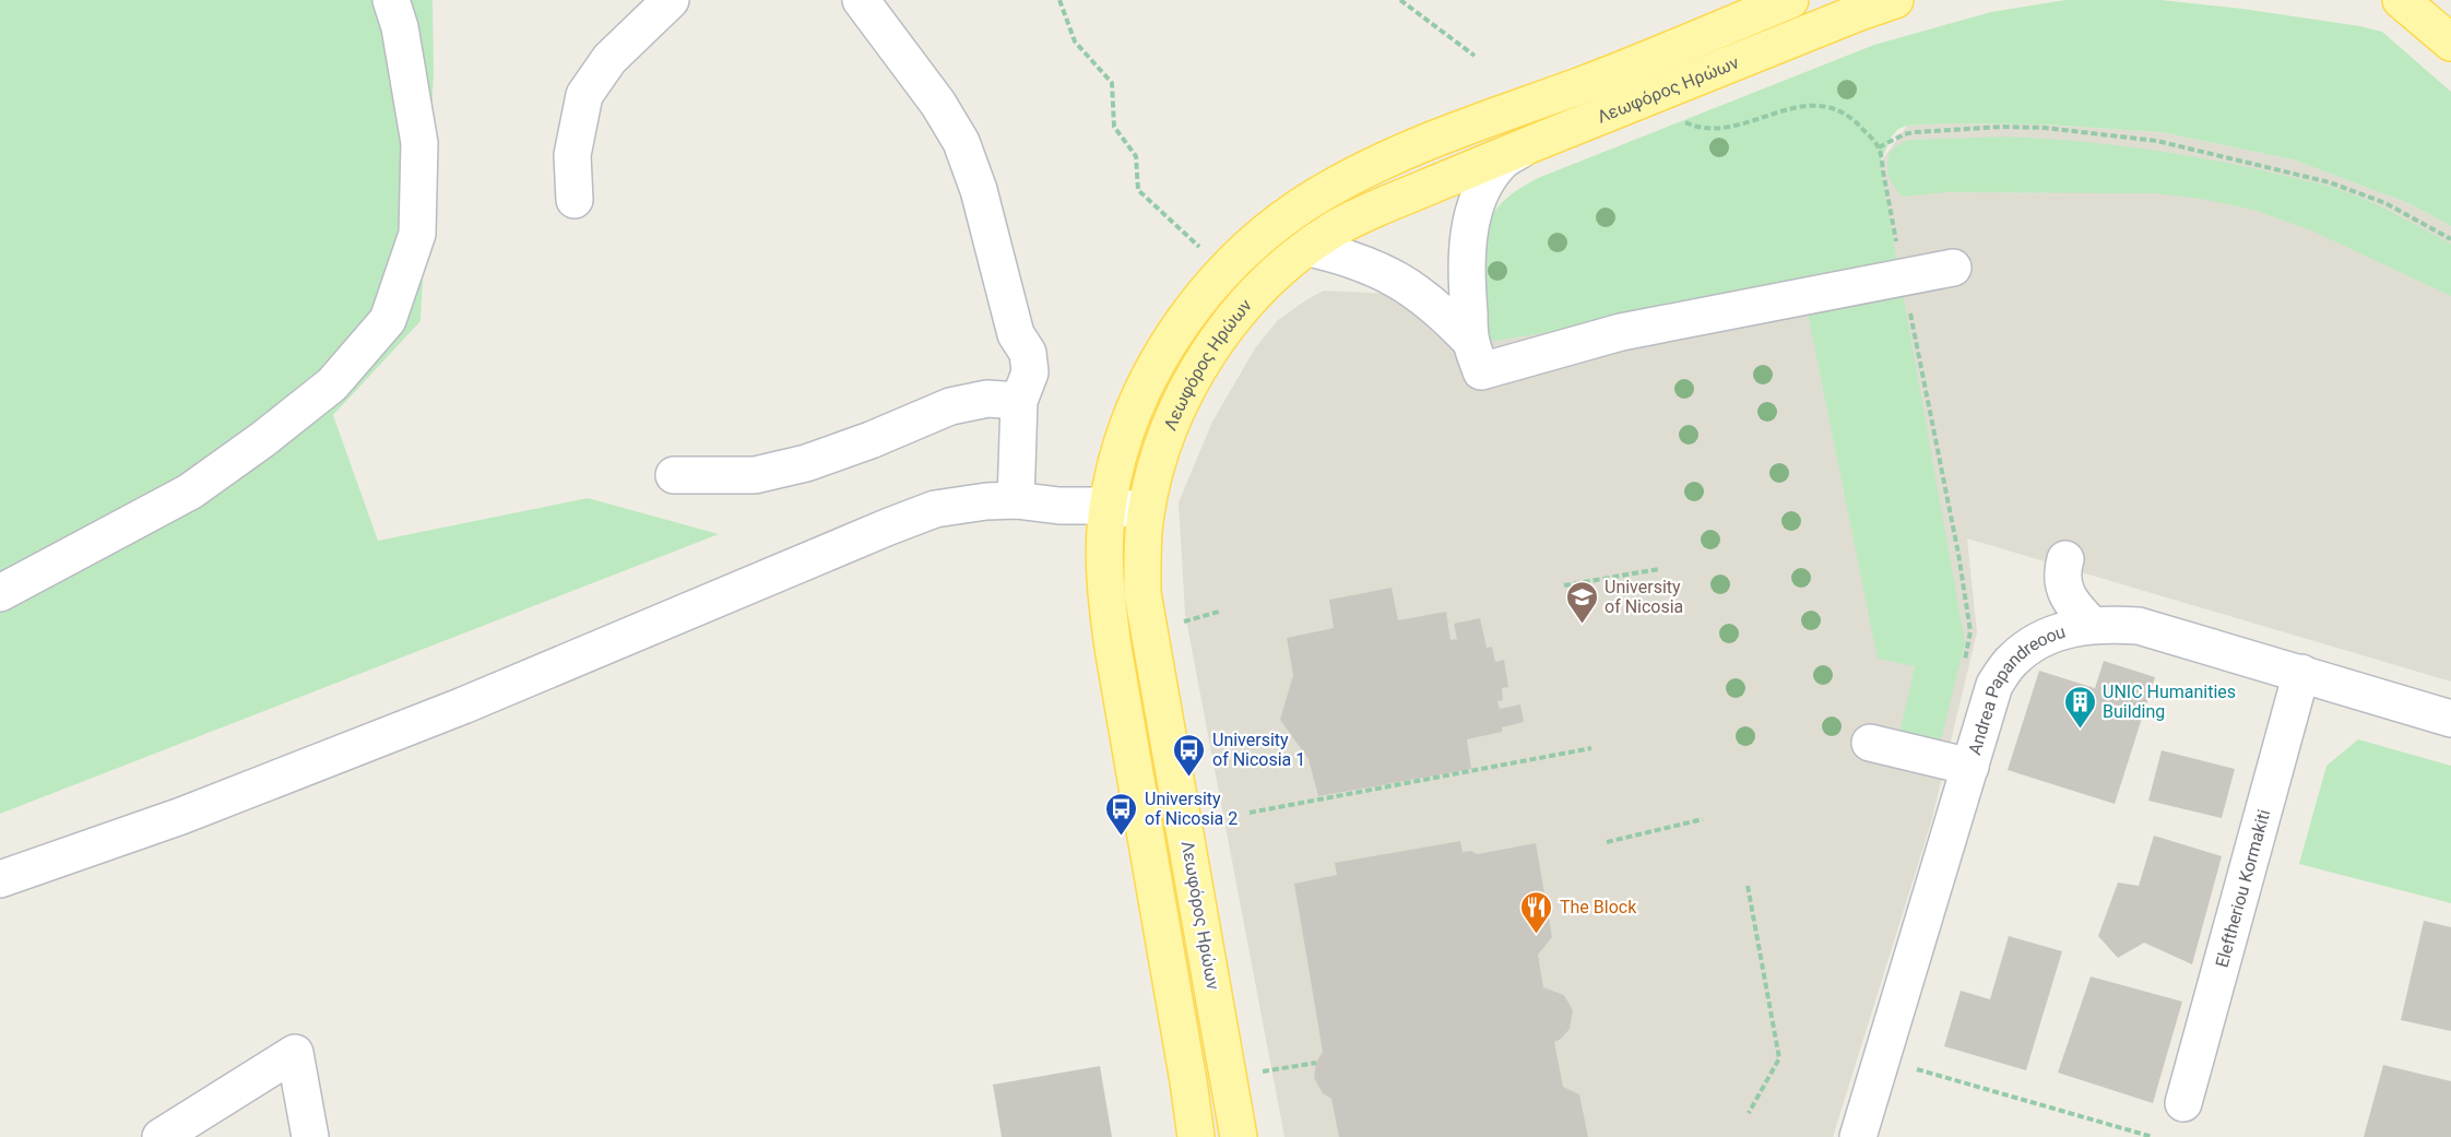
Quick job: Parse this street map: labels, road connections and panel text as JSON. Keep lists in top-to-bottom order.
{
  "streets": {
    "main road": ["Λεωφόρος Ηρώων"],
    "street": ["Andrea Papandreoou", "Eleftheriou Kormakiti"]
  },
  "crossings": [
    ["Andrea Papandreoou", "Eleftheriou Kormakiti"]
  ],
  "places": {
    "school or university": ["University of Nicosia"],
    "building": ["UNIC Humanities Building"],
    "bus stop": ["University of Nicosia 1", "University of Nicosia 2"],
    "restaurant": ["The Block"]
  }
}
